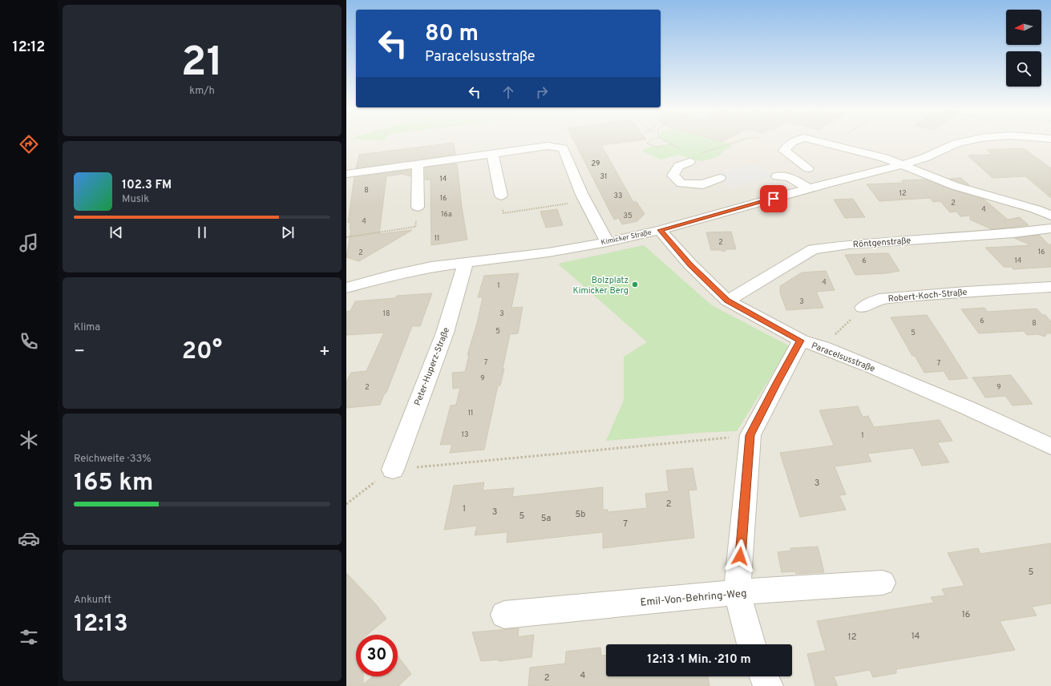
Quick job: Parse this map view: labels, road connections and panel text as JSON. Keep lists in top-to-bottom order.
{
  "streets": {
    "street": [
      "Kimicker Straße",
      "Röntgenstraße",
      "Robert-Koch-Straße",
      "Paracelsusstraße",
      "Peter-Huperz-Straße",
      "Emil-Von-Behring-Weg"
    ]
  },
  "crossings": [
    ["Kimicker Straße", "Paracelsusstraße"],
    ["Kimicker Straße", "Peter-Huperz-Straße"],
    ["Röntgenstraße", "Paracelsusstraße"]
  ],
  "places": ["Bolzplatz Kimicker Berg"],
  "house_numbers": [
    "29",
    "31",
    "14",
    "8",
    "12",
    "33",
    "16",
    "2",
    "4",
    "16a",
    "35",
    "4",
    "11",
    "2",
    "16",
    "2",
    "6",
    "14",
    "4",
    "1",
    "3",
    "18",
    "3",
    "6",
    "8",
    "5",
    "5",
    "7",
    "7",
    "9",
    "2",
    "9",
    "11",
    "13",
    "1",
    "3",
    "2",
    "1",
    "3",
    "5b",
    "5",
    "5a",
    "7",
    "5",
    "16",
    "14",
    "12",
    "4",
    "2"
  ],
  "north": "left",
  "page": {
    "tabs": "12:12",
    "tile": [
      ["21", "km/h"],
      "Klima",
      ["Reichweite · 33%", "165 km"],
      ["Ankunft", "12:13"]
    ],
    "turn": ["80 m", "Paracelsusstraße"],
    "song": ["102.3 FM", "Musik"],
    "heat": ["−", "20°", "+"],
    "limit": "30",
    "trip": "12:13 · 1 Min. · 210 m"
  }
}
